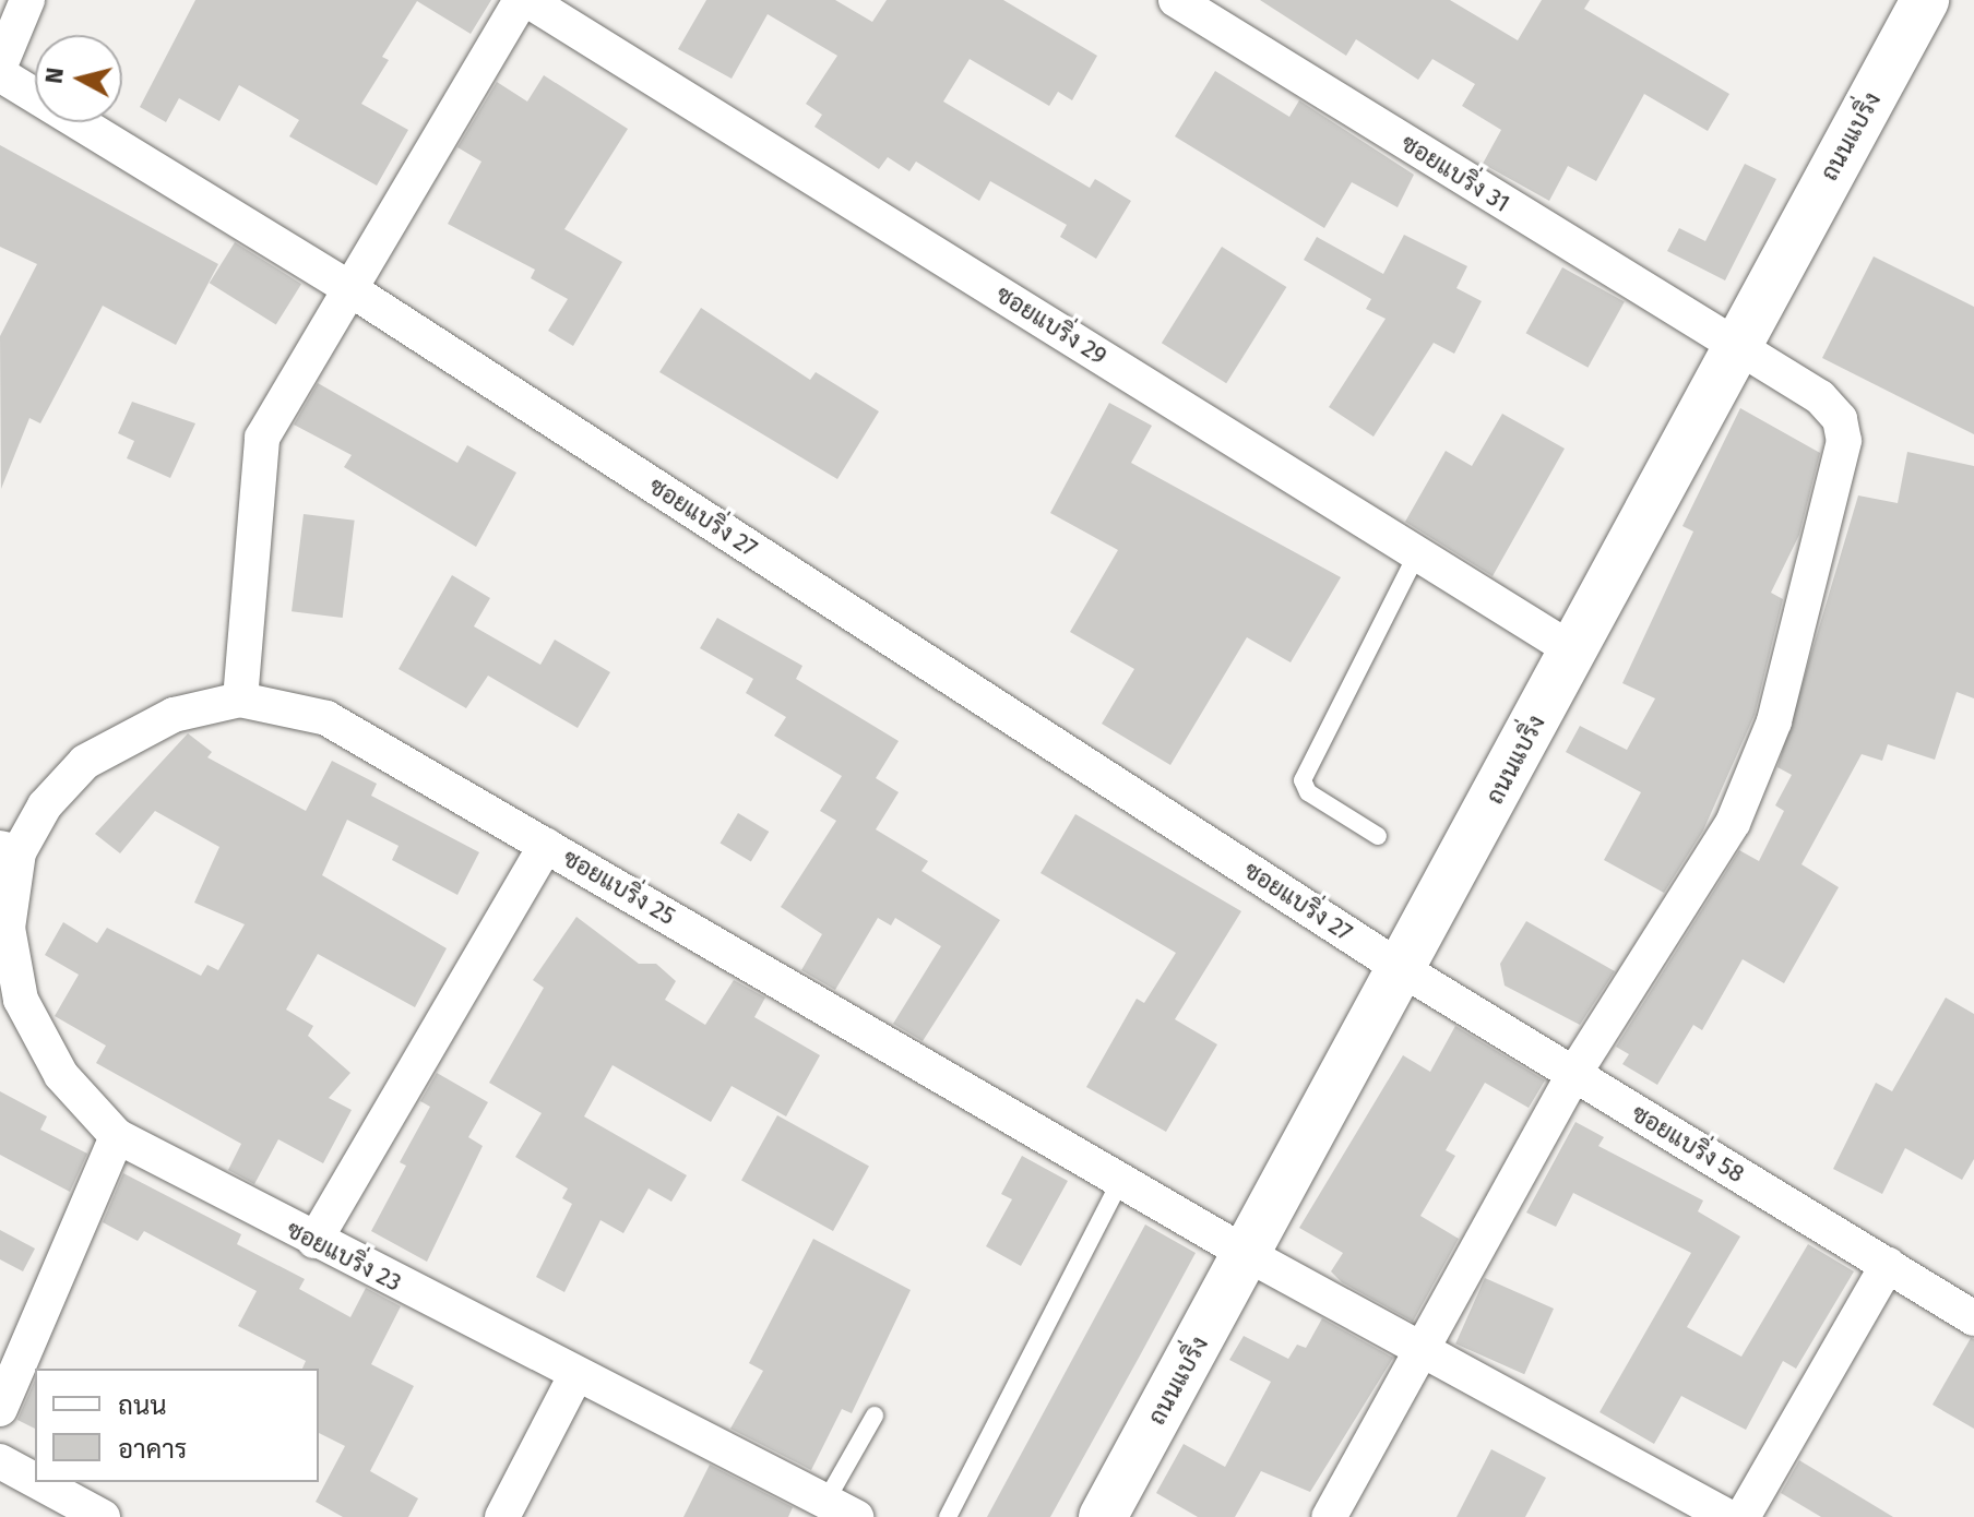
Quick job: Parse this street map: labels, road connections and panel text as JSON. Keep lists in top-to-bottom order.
{
  "streets": {
    "main road": ["ถนนแบริ่ง"],
    "street": [
      "ซอยแบริ่ง 31",
      "ซอยแบริ่ง 29",
      "ซอยแบริ่ง 27",
      "ซอยแบริ่ง 25",
      "ซอยแบริ่ง 58",
      "ซอยแบริ่ง 23"
    ]
  },
  "crossings": [
    ["ถนนแบริ่ง", "ซอยแบริ่ง 31"],
    ["ถนนแบริ่ง", "ซอยแบริ่ง 29"],
    ["ถนนแบริ่ง", "ซอยแบริ่ง 27"],
    ["ถนนแบริ่ง", "ซอยแบริ่ง 25"],
    ["ถนนแบริ่ง", "ซอยแบริ่ง 58"],
    ["ซอยแบริ่ง 31", "ซอยแบริ่ง 58"],
    ["ซอยแบริ่ง 27", "ซอยแบริ่ง 58"],
    ["ซอยแบริ่ง 25", "ซอยแบริ่ง 23"]
  ],
  "legend": ["ถนน", "อาคาร"],
  "north": "left"
}
